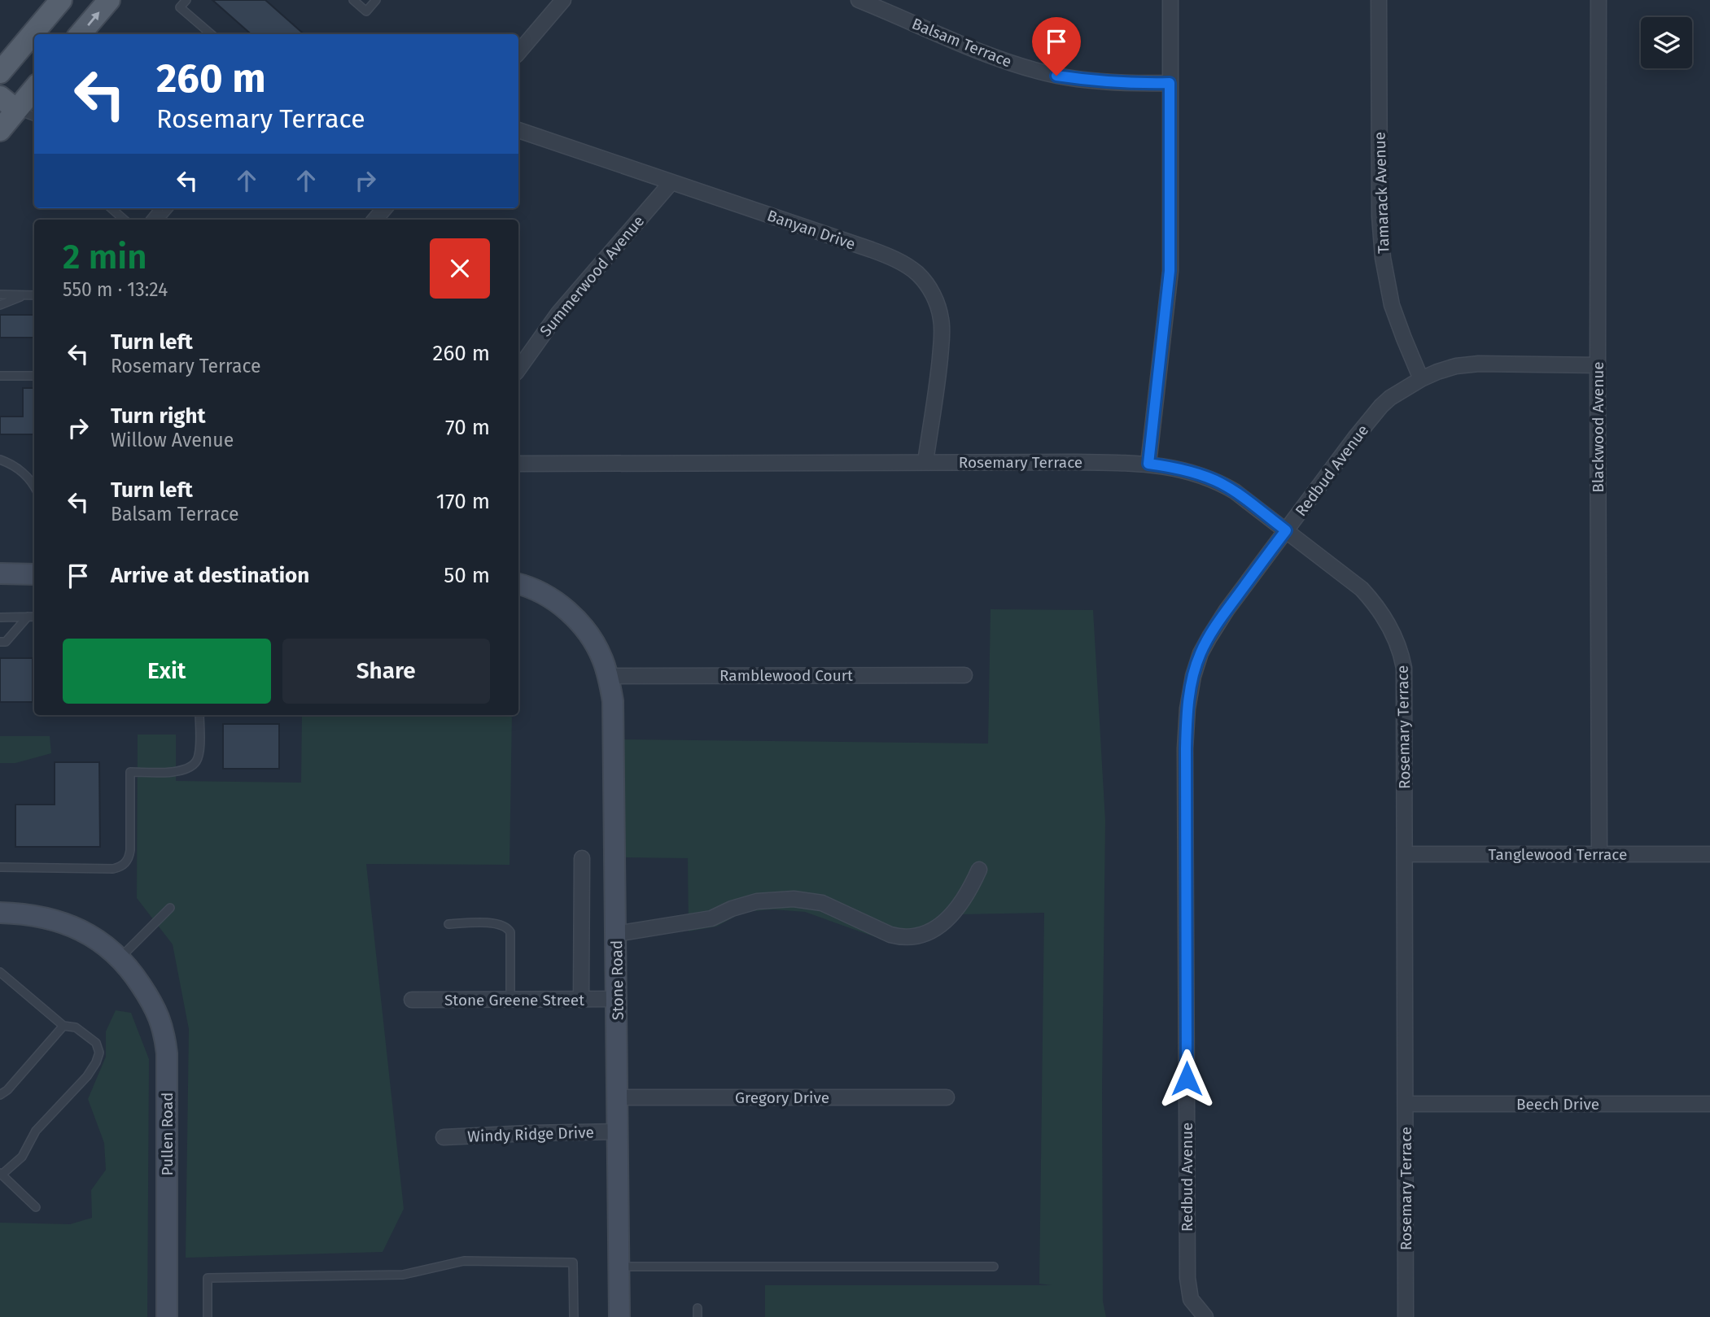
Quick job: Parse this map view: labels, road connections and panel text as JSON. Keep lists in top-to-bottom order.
{
  "streets": {
    "street": [
      "Balsam Terrace",
      "Tamarack Avenue",
      "Banyan Drive",
      "Summerwood Avenue",
      "Blackwood Avenue",
      "Rosemary Terrace",
      "Redbud Avenue",
      "Ramblewood Court",
      "Tanglewood Terrace",
      "Stone Road",
      "Stone Greene Street",
      "Gregory Drive",
      "Beech Drive",
      "Pullen Road",
      "Windy Ridge Drive"
    ]
  },
  "crossings": [
    ["Tamarack Avenue", "Redbud Avenue"],
    ["Banyan Drive", "Summerwood Avenue"],
    ["Banyan Drive", "Rosemary Terrace"],
    ["Blackwood Avenue", "Redbud Avenue"],
    ["Blackwood Avenue", "Tanglewood Terrace"],
    ["Rosemary Terrace", "Redbud Avenue"],
    ["Rosemary Terrace", "Tanglewood Terrace"],
    ["Rosemary Terrace", "Beech Drive"],
    ["Ramblewood Court", "Stone Road"],
    ["Stone Road", "Stone Greene Street"],
    ["Stone Road", "Gregory Drive"],
    ["Stone Road", "Windy Ridge Drive"]
  ],
  "page": {
    "turn": ["260 m", "Rosemary Terrace"],
    "heading": ["2 min", "550 m · 13:24"],
    "list": [
      {
        "name": "Turn left",
        "note": "Rosemary Terrace",
        "value": "260 m"
      },
      {
        "name": "Turn right",
        "note": "Willow Avenue",
        "value": "70 m"
      },
      {
        "name": "Turn left",
        "note": "Balsam Terrace",
        "value": "170 m"
      },
      {
        "name": "Arrive at destination",
        "value": "50 m"
      }
    ],
    "buttons": ["Exit", "Share"]
  }
}
